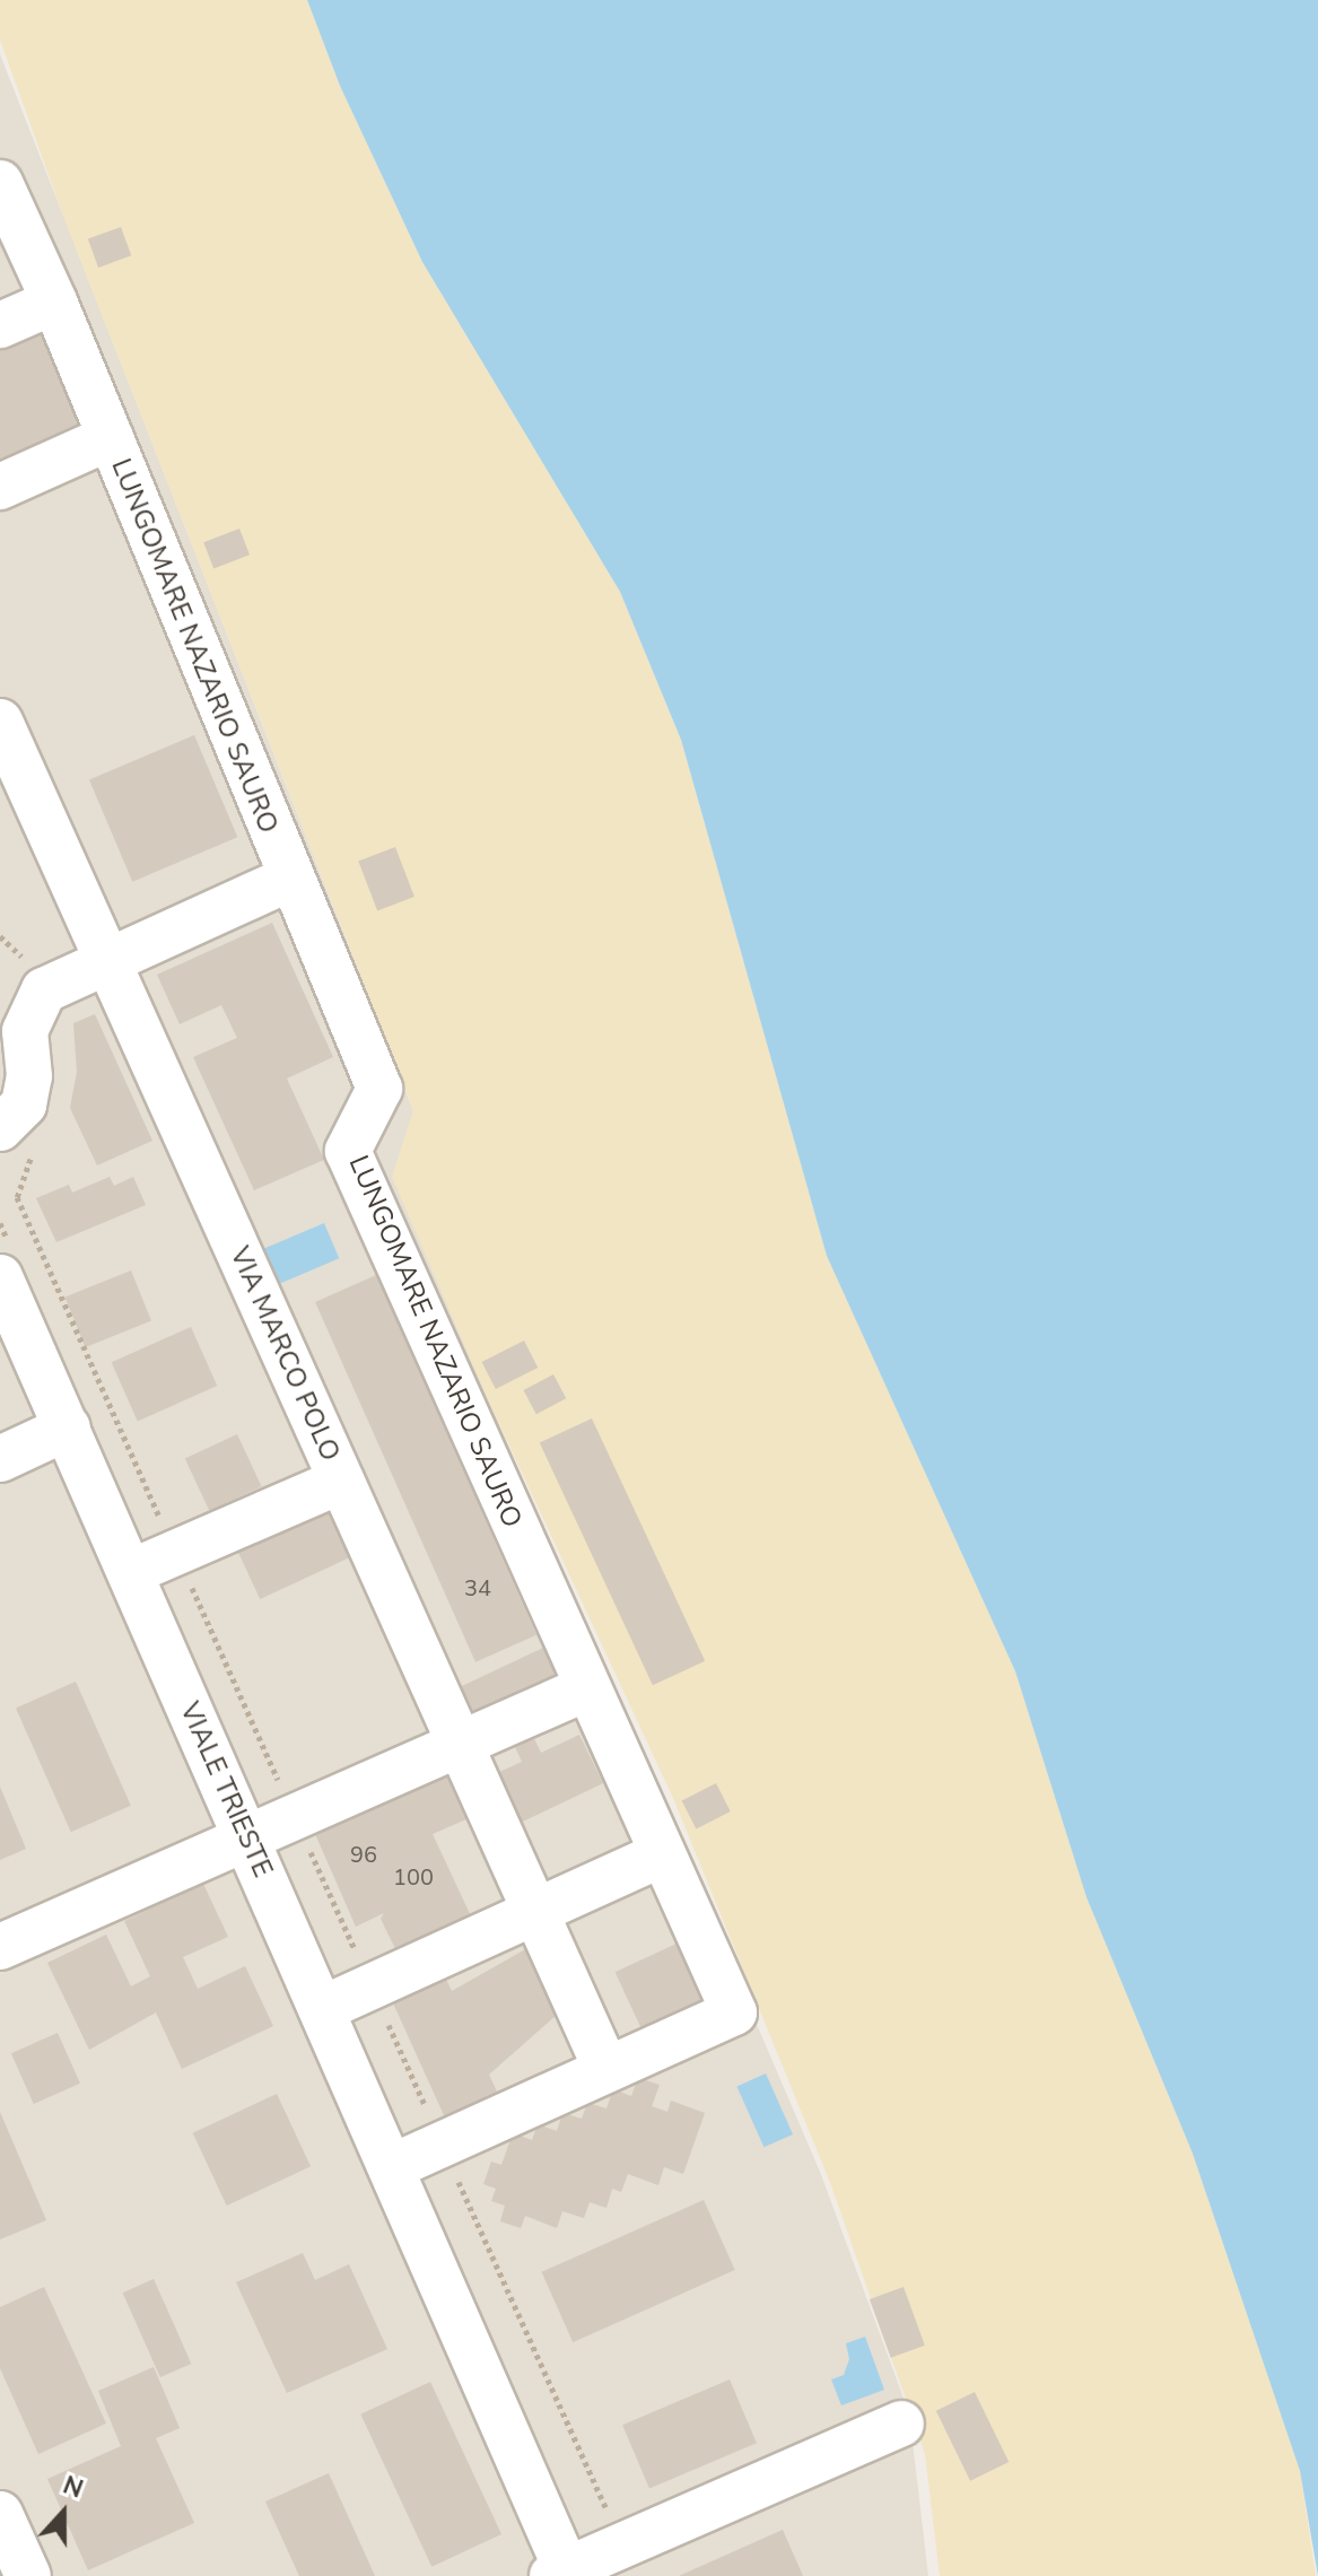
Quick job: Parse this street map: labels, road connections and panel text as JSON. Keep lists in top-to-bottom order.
{
  "streets": {
    "street": ["LUNGOMARE NAZARIO SAURO", "VIA MARCO POLO", "VIALE TRIESTE"]
  },
  "crossings": [
    ["LUNGOMARE NAZARIO SAURO", "VIA MARCO POLO"]
  ],
  "house_numbers": ["34", "96", "100"],
  "north": "top"
}
